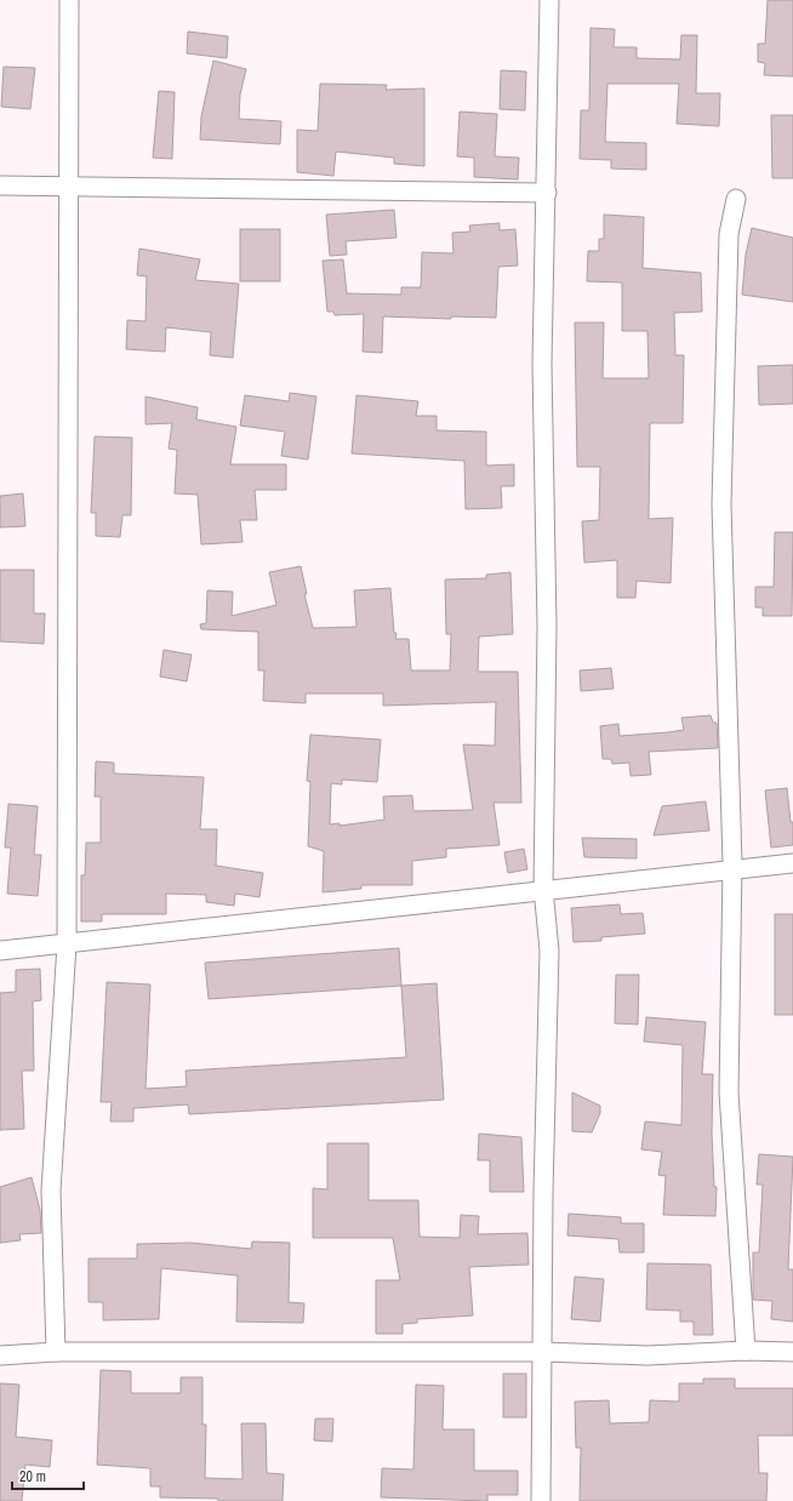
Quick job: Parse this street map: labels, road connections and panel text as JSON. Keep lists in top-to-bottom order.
{
  "scale_bar": "20 m"
}
